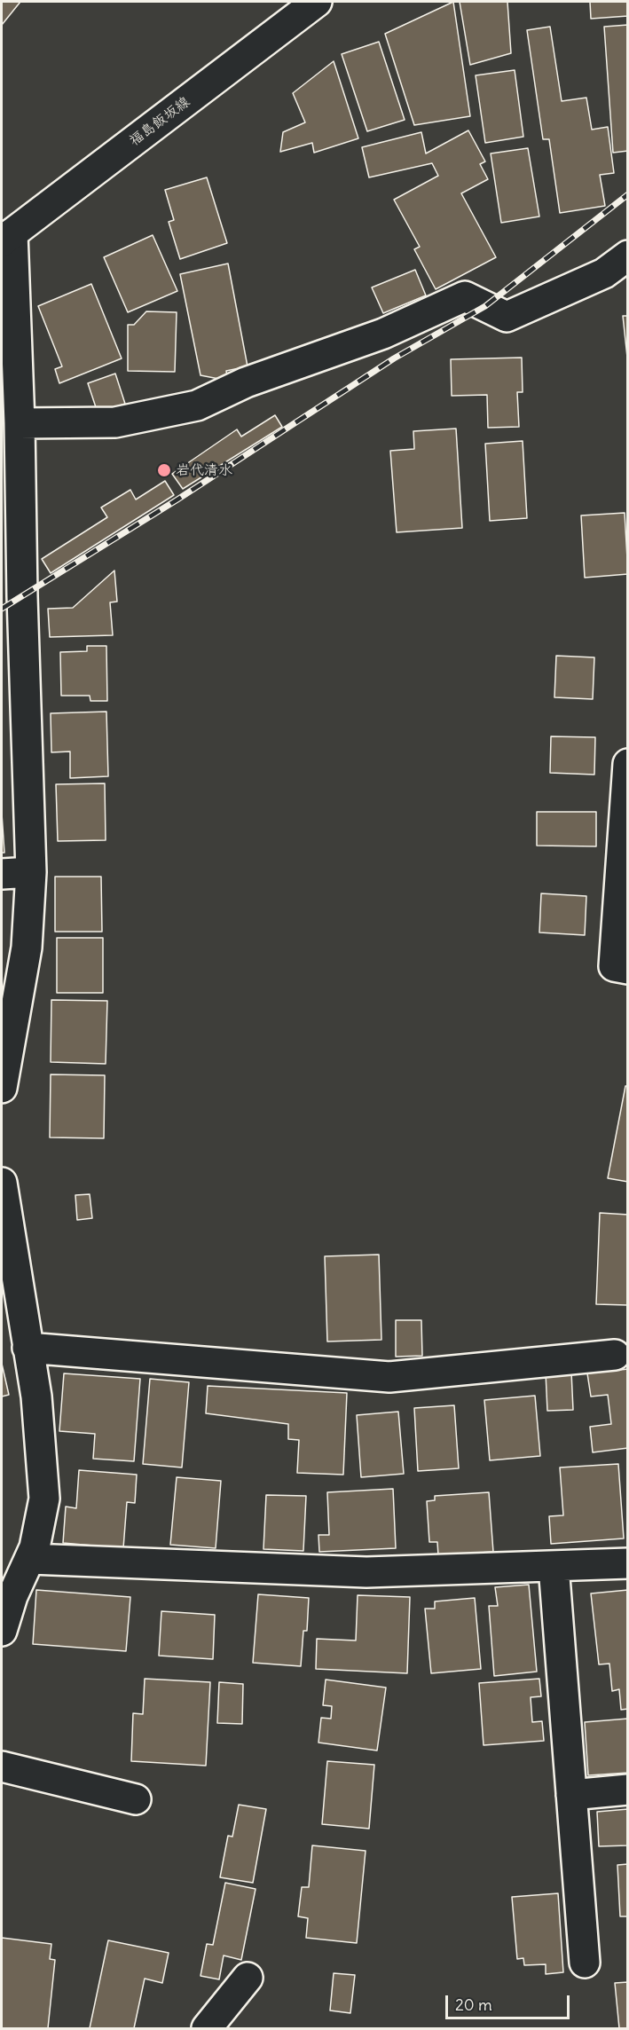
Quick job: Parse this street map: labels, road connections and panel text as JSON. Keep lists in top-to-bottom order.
{
  "streets": {
    "street": ["福島飯坂線"]
  },
  "places": ["岩代清水"],
  "scale_bar": "20 m"
}
